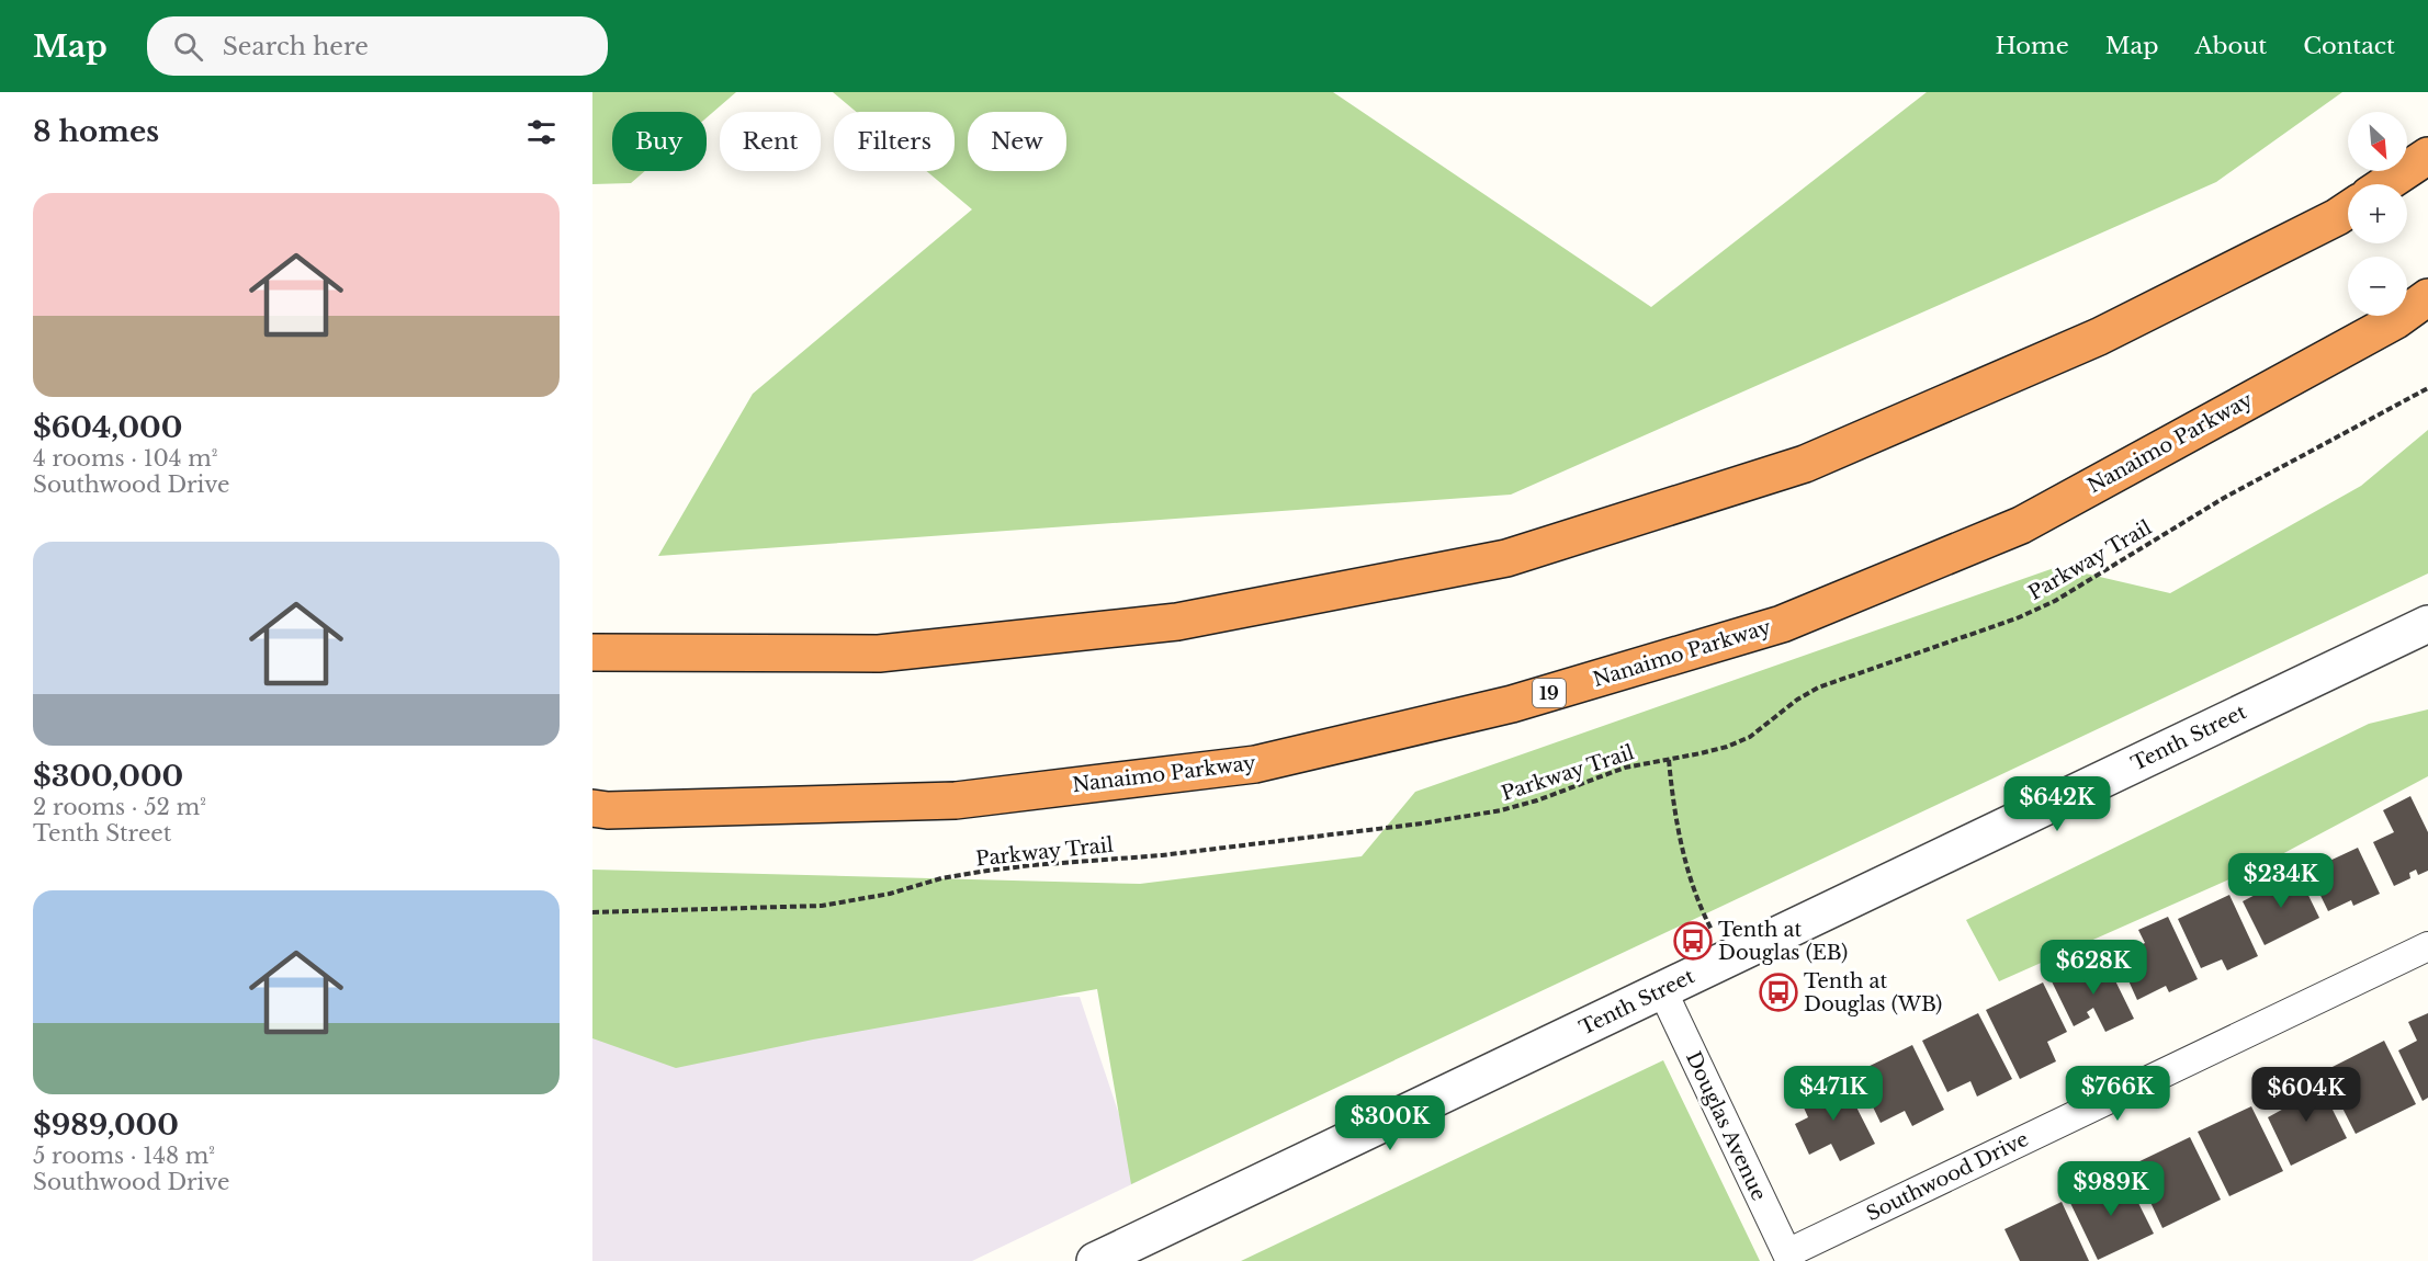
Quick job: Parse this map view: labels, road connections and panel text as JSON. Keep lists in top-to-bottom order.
{
  "streets": {
    "highway": ["Nanaimo Parkway", "19"],
    "street": ["Tenth Street", "Douglas Avenue", "Southwood Drive"],
    "path": ["Parkway Trail"]
  },
  "crossings": [
    ["Tenth Street", "Douglas Avenue"],
    ["Douglas Avenue", "Southwood Drive"]
  ],
  "places": {
    "bus stop": ["Tenth at Douglas (EB)", "Tenth at Douglas (WB)"]
  },
  "north": "bottom right",
  "page": {
    "header": "Map",
    "search": "Search here",
    "nav": [
      "Home",
      "Map",
      "About",
      "Contact"
    ],
    "heading": "8 homes",
    "map_buttons": ["+", "−"],
    "chip": [
      "Buy",
      "Rent",
      "Filters",
      "New"
    ],
    "list": [
      {
        "name": "$604,000",
        "note": "4 rooms · 104 m² · Southwood Drive"
      },
      {
        "name": "$300,000",
        "note": "2 rooms · 52 m² · Tenth Street"
      },
      {
        "name": "$989,000",
        "note": "5 rooms · 148 m² · Southwood Drive"
      }
    ],
    "price": [
      "$642K",
      "$234K",
      "$628K",
      "$471K",
      "$766K",
      "$604K",
      "$300K",
      "$989K"
    ]
  }
}
